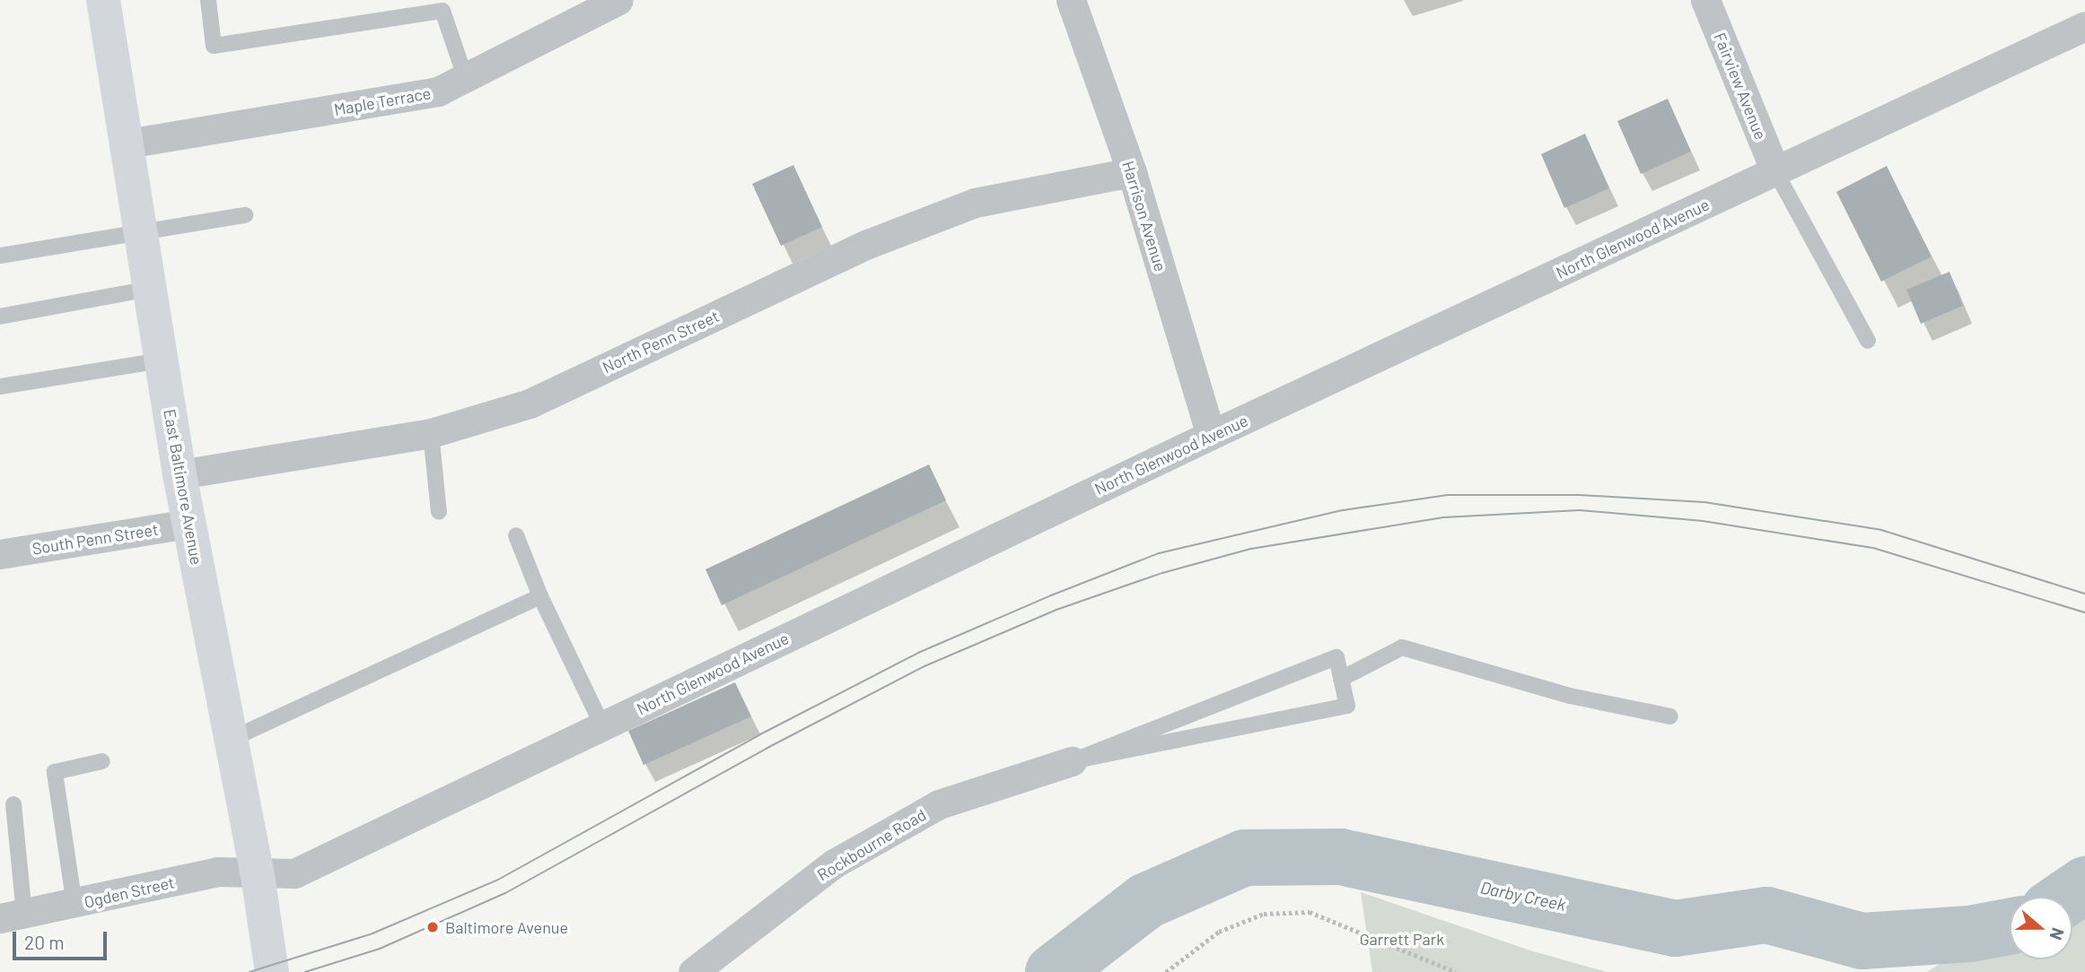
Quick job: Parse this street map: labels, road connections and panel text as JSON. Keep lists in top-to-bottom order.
{
  "streets": {
    "main road": ["East Baltimore Avenue"],
    "street": [
      "Fairview Avenue",
      "Maple Terrace",
      "Harrison Avenue",
      "North Glenwood Avenue",
      "North Penn Street",
      "South Penn Street",
      "Rockbourne Road",
      "Ogden Street"
    ]
  },
  "crossings": [
    ["Fairview Avenue", "North Glenwood Avenue"],
    ["Maple Terrace", "East Baltimore Avenue"],
    ["Harrison Avenue", "North Glenwood Avenue"],
    ["Harrison Avenue", "North Penn Street"],
    ["North Glenwood Avenue", "East Baltimore Avenue"],
    ["North Glenwood Avenue", "Ogden Street"],
    ["North Penn Street", "East Baltimore Avenue"],
    ["East Baltimore Avenue", "South Penn Street"],
    ["East Baltimore Avenue", "Ogden Street"]
  ],
  "water": ["Darby Creek"],
  "parks": ["Garrett Park"],
  "places": ["Baltimore Avenue"],
  "scale_bar": "20 m",
  "north": "right"
}
